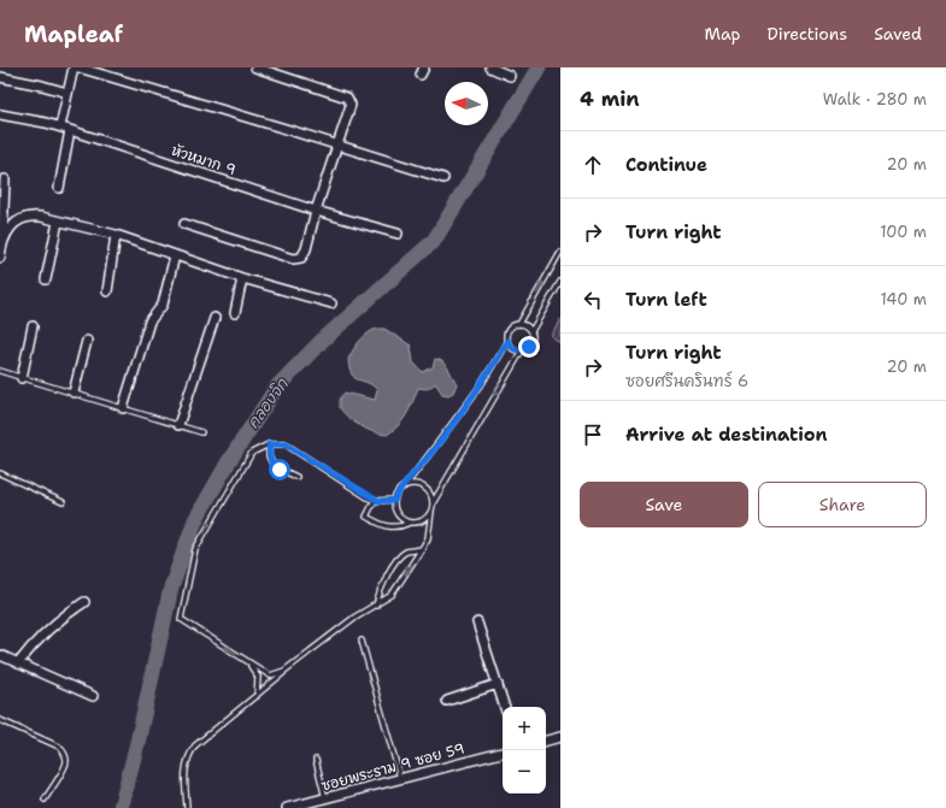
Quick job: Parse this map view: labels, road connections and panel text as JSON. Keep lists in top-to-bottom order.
{
  "streets": {
    "street": ["หัวหมาก 9", "ซอยพระราม 9 ซอย 59"]
  },
  "water": ["คลองจิก"],
  "north": "left",
  "page": {
    "header": "Mapleaf",
    "nav": ["Map", "Directions", "Saved"],
    "heading": ["4 min", "Walk · 280 m"],
    "list": [
      ["Continue", "20 m"],
      ["Turn right", "100 m"],
      ["Turn left", "140 m"],
      ["Turn right", "ซอยศรีนครินทร์ 6", "20 m"],
      "Arrive at destination"
    ],
    "buttons": ["Save", "Share"],
    "map_buttons": ["+", "−"]
  }
}
